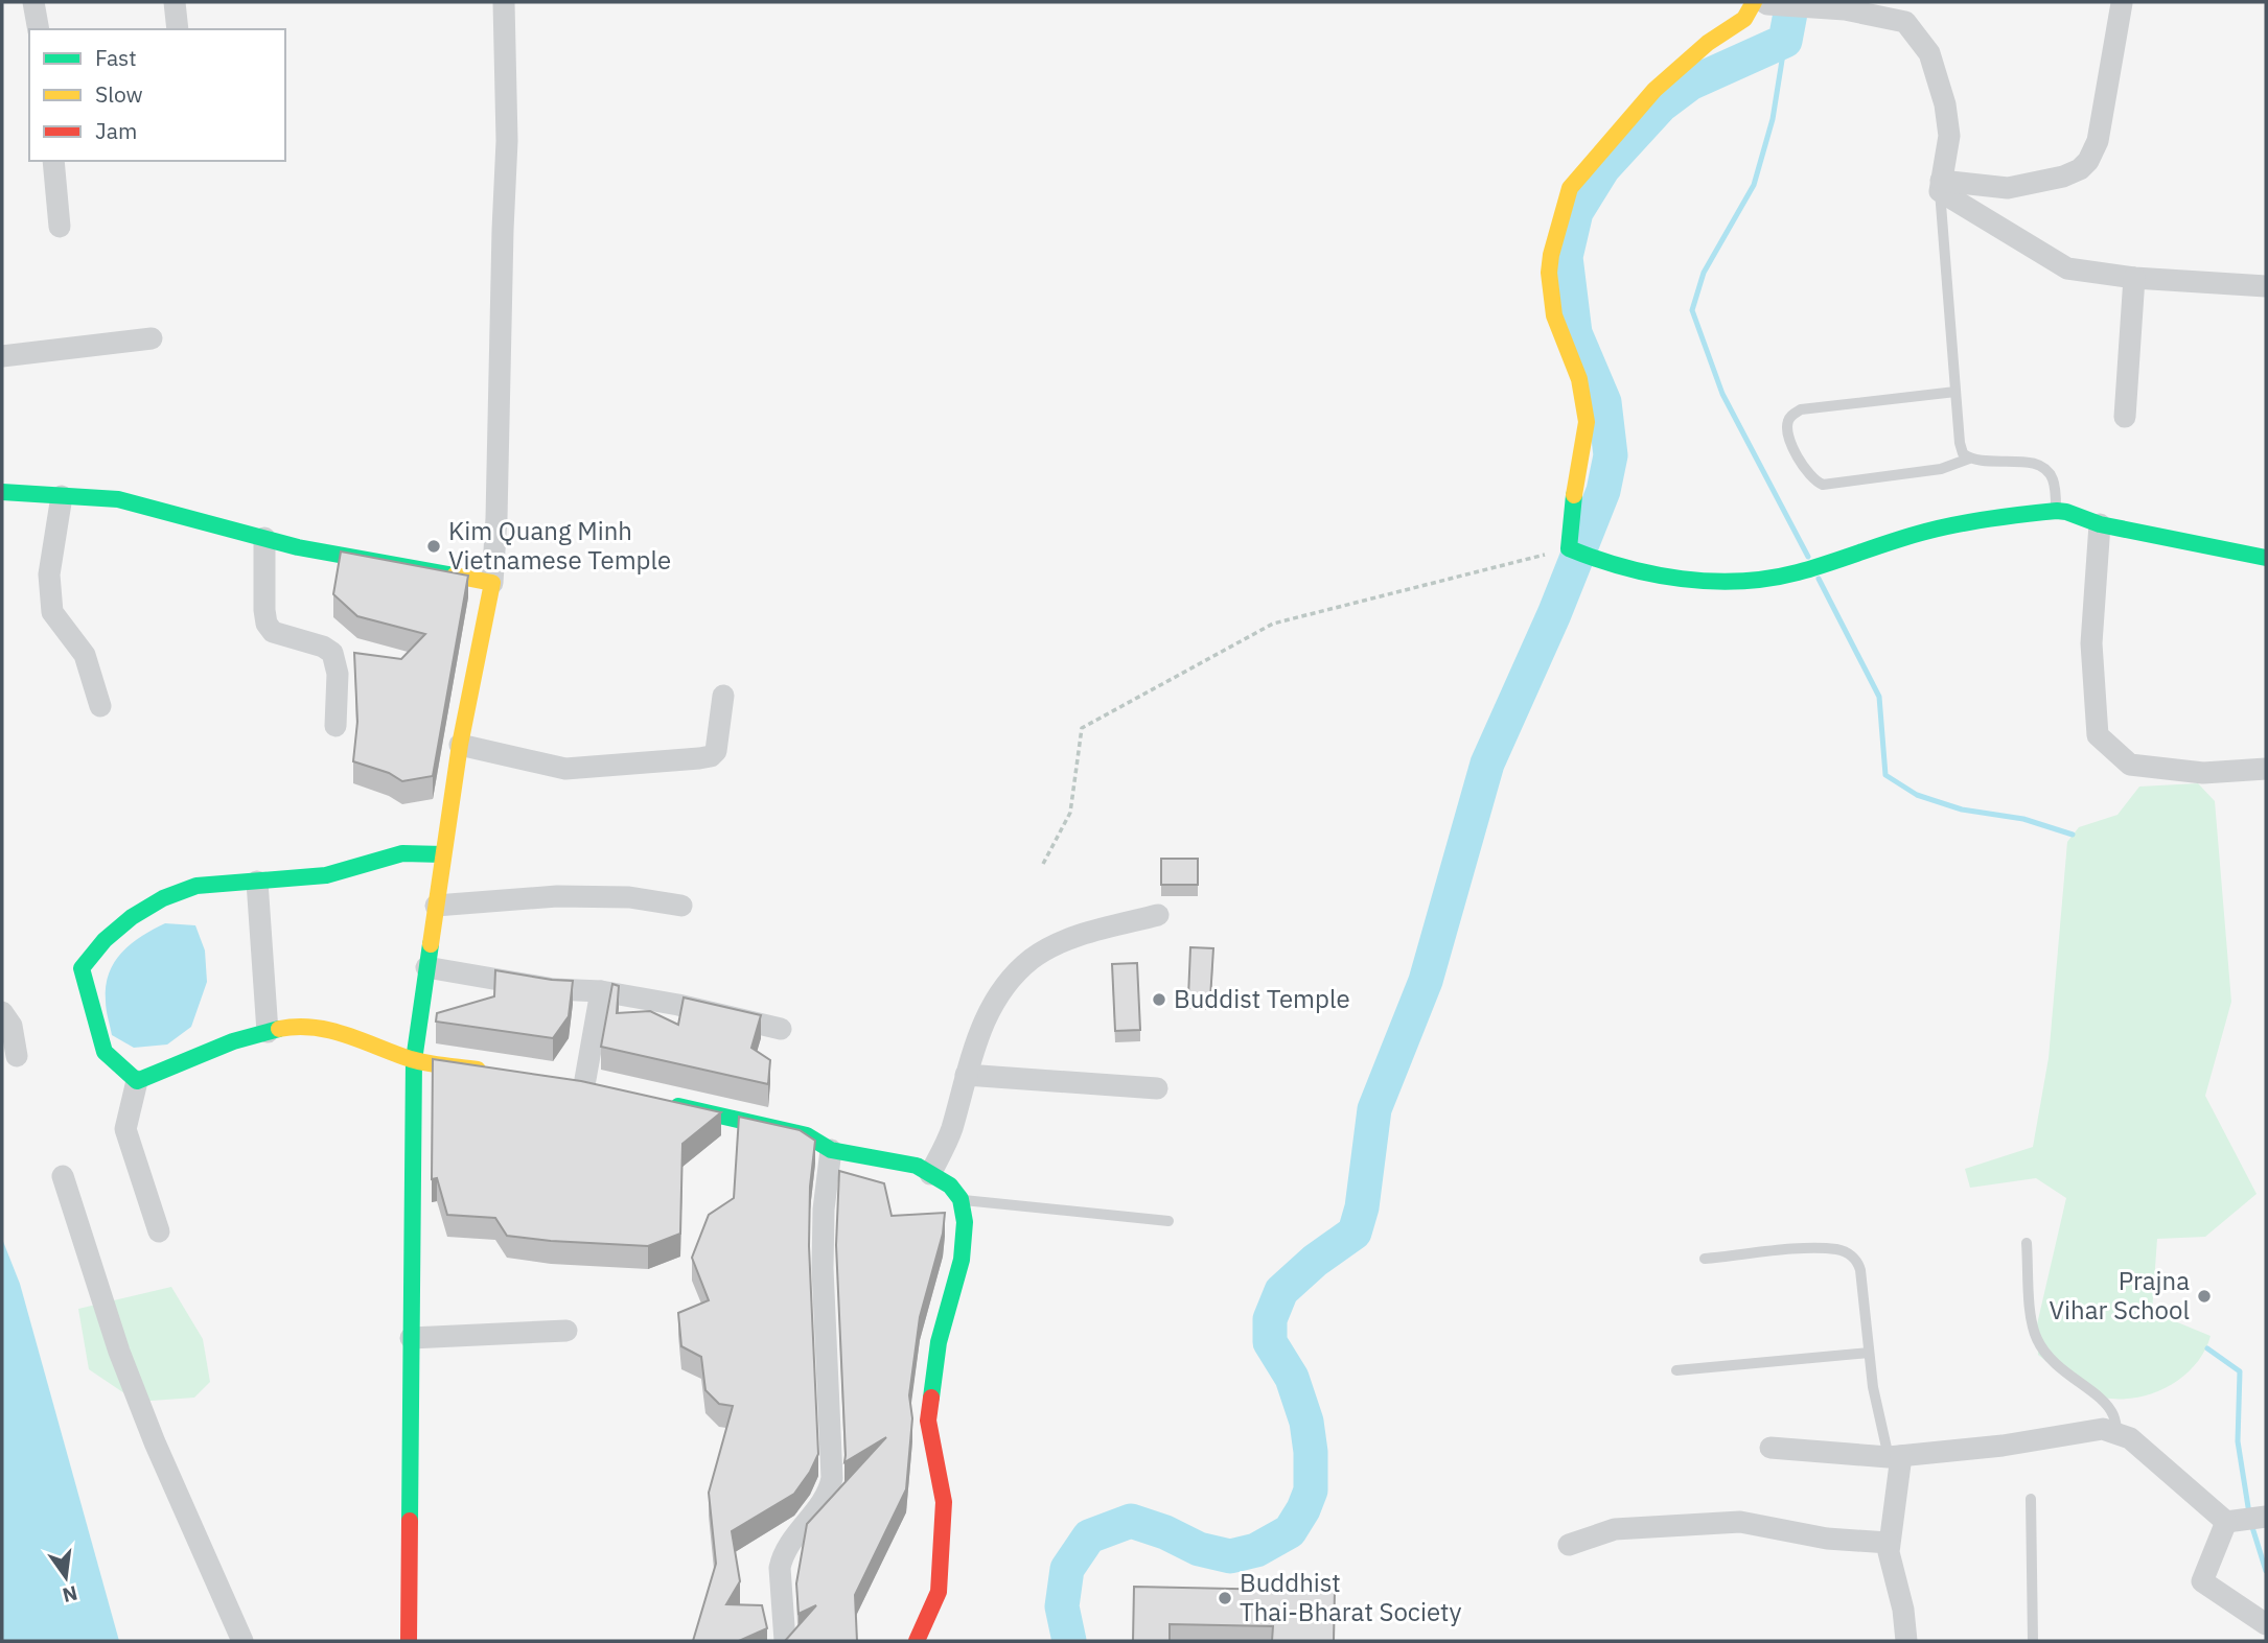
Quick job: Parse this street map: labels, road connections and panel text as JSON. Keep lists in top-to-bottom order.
{
  "places": [
    "Kim Quang Minh Vietnamese Temple",
    "Buddist Temple",
    "Prajna Vihar School",
    "Buddhist Thai-Bharat Society"
  ],
  "legend": ["Fast", "Slow", "Jam"],
  "north": "bottom"
}
